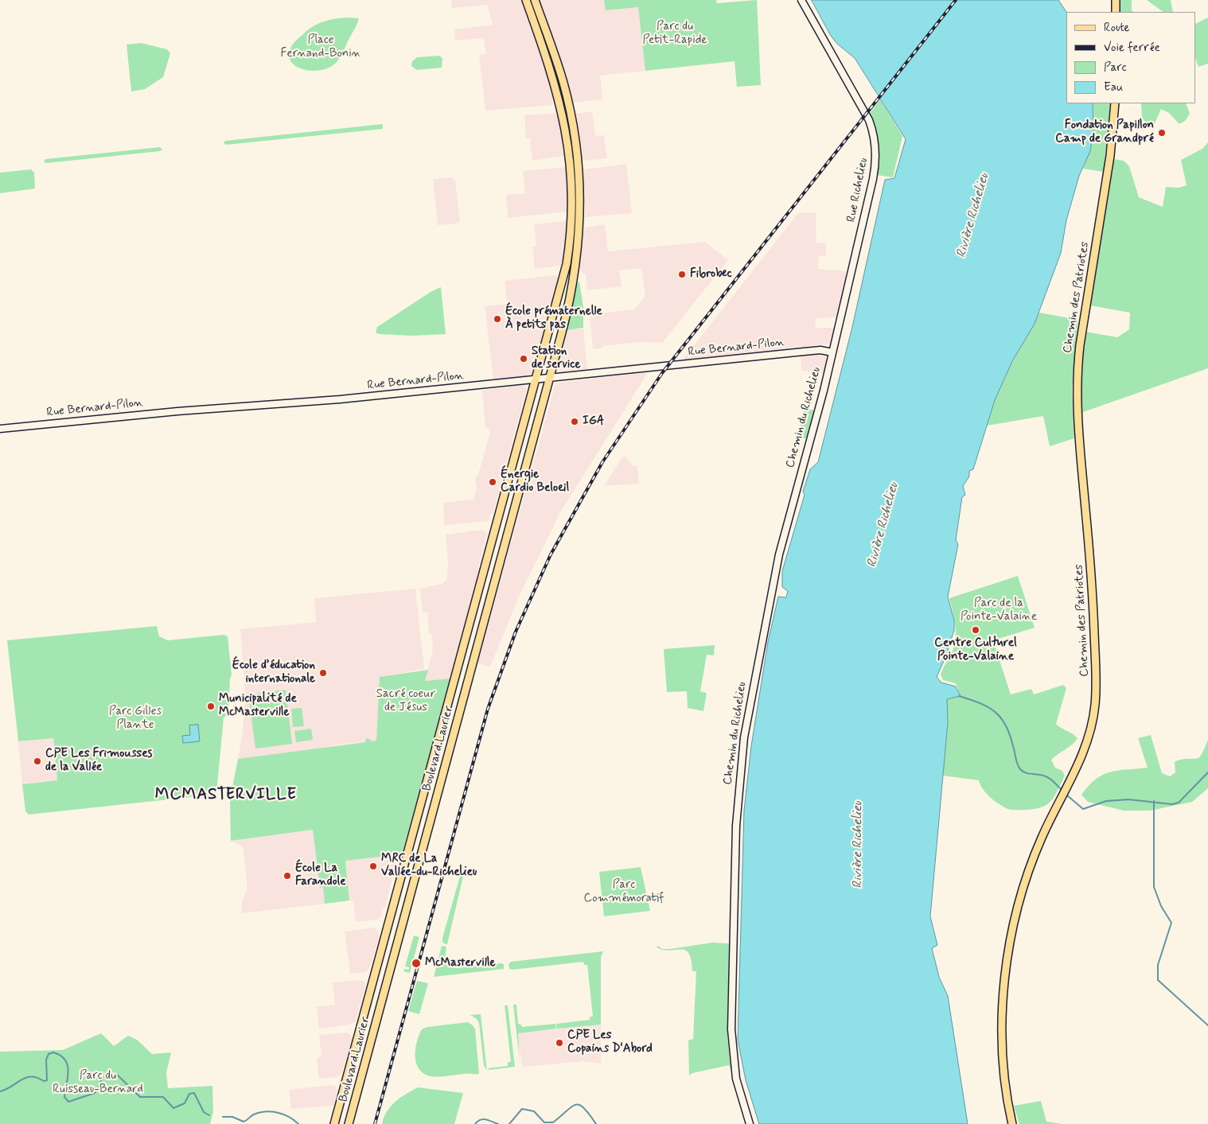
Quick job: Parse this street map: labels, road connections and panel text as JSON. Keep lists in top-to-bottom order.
{
  "streets": {
    "main road": [
      "Rue Richelieu",
      "Chemin des Patriotes",
      "Rue Bernard-Pilon",
      "Chemin du Richelieu",
      "Boulevard Laurier"
    ]
  },
  "crossings": [
    ["Rue Richelieu", "Rue Bernard-Pilon"],
    ["Rue Richelieu", "Chemin du Richelieu"],
    ["Rue Bernard-Pilon", "Chemin du Richelieu"],
    ["Rue Bernard-Pilon", "Boulevard Laurier"]
  ],
  "districts": ["MCMASTERVILLE"],
  "water": ["Rivière Richelieu"],
  "parks": [
    "Parc du Petit-Rapide",
    "Place Fernand-Bonin",
    "Parc de la Pointe-Valaine",
    "Sacré coeur de Jésus",
    "Parc Gilles Plante",
    "Parc Commémoratif",
    "Parc du Ruisseau-Bernard"
  ],
  "places": [
    "Fondation Papillon Camp de Grandpré",
    "Fibrobec",
    "École prématernelle À petits pas",
    "Station de service",
    "IGA",
    "Énergie Cardio Beloeil",
    "Centre Culturel Pointe-Valaine",
    "École d’éducation internationale",
    "Municipalité de McMasterville",
    "CPE Les Frimousses de la Vallée",
    "MRC de La Vallée-du-Richelieu",
    "École La Farandole",
    "McMasterville",
    "CPE Les Copains D'Abord"
  ],
  "legend": [
    "Route",
    "Voie ferrée",
    "Parc",
    "Eau"
  ]
}
